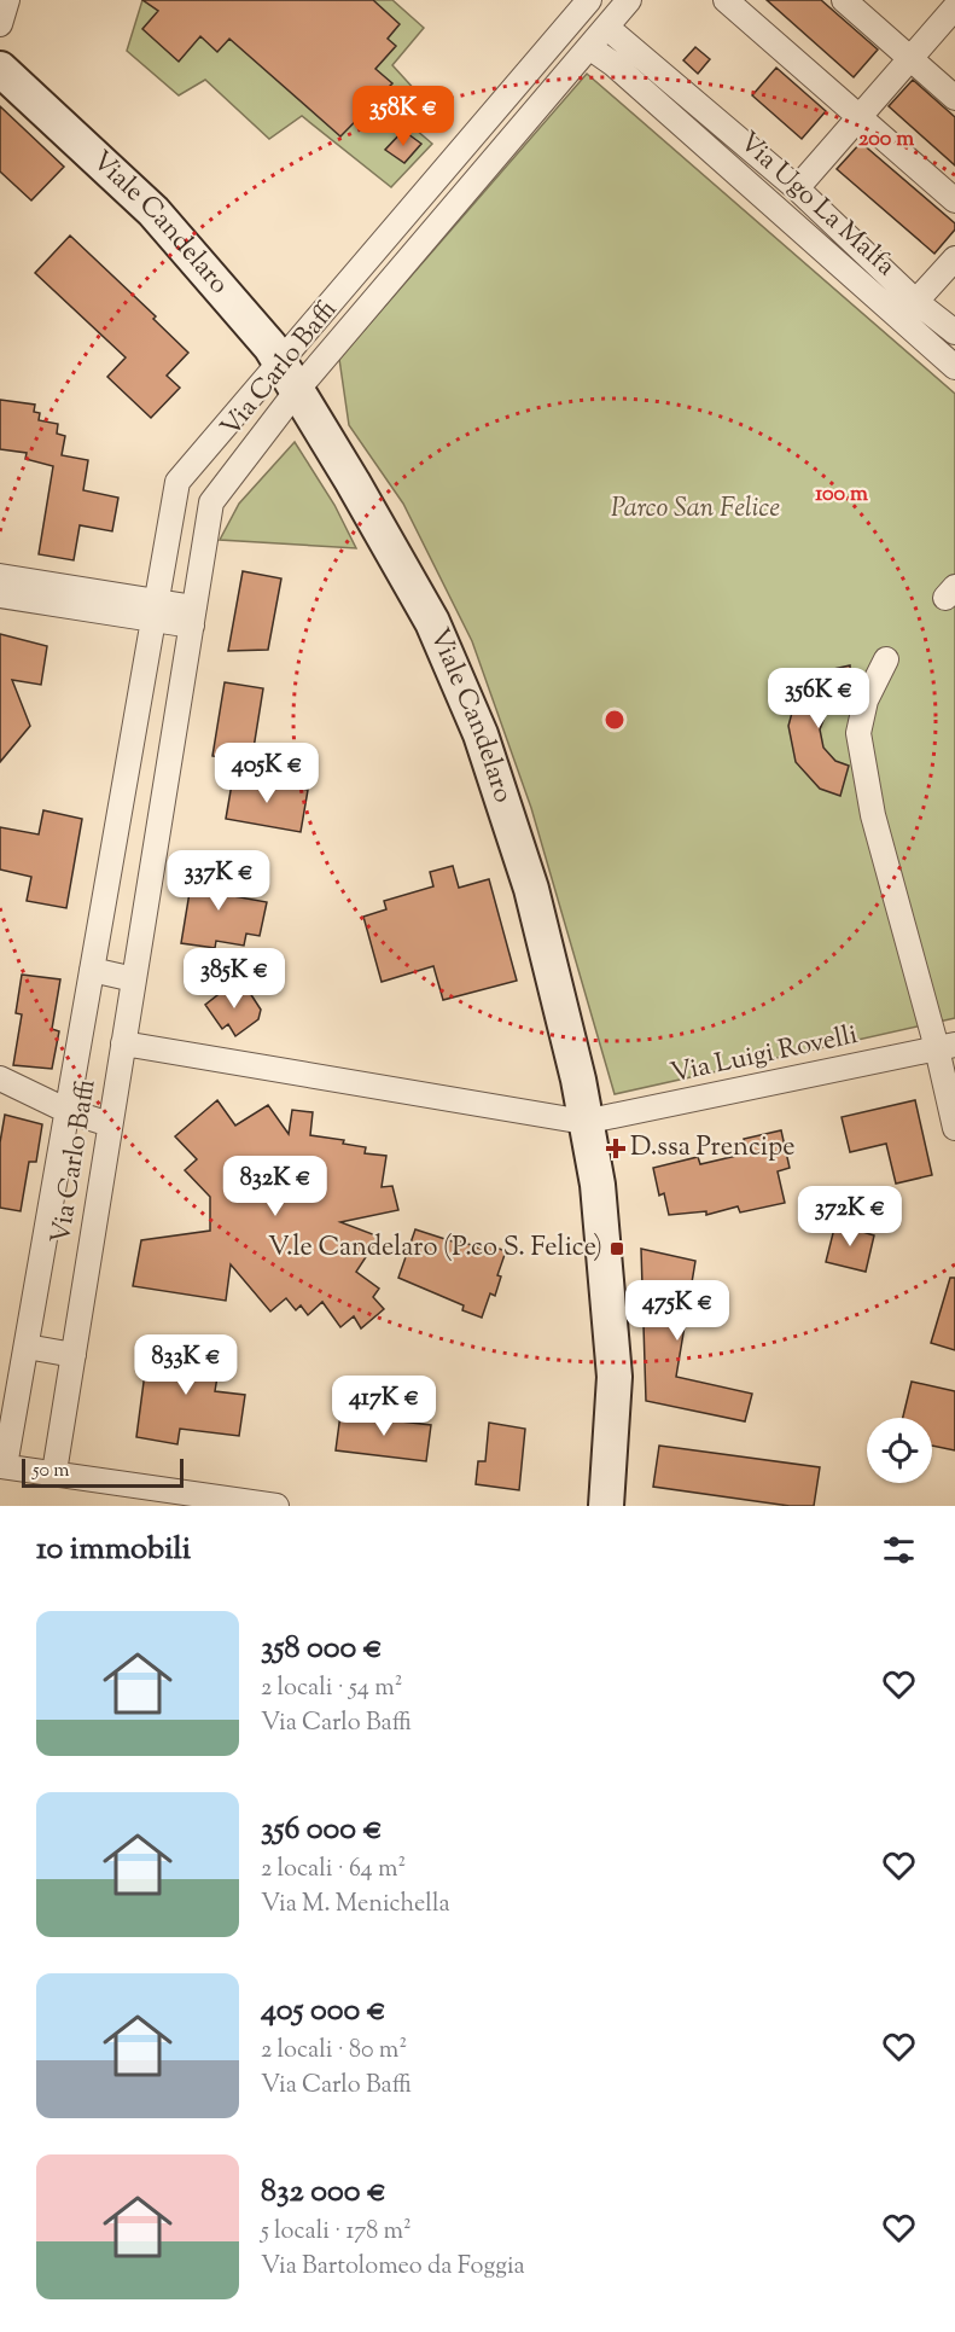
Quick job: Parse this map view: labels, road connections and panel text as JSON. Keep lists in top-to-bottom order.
{
  "streets": {
    "main road": ["Viale Candelaro"],
    "street": ["Via Ugo La Malfa", "Via Carlo Baffi", "Via Luigi Rovelli"]
  },
  "crossings": [
    ["Via Ugo La Malfa", "Via Carlo Baffi"],
    ["Viale Candelaro", "Via Carlo Baffi"],
    ["Viale Candelaro", "Via Luigi Rovelli"]
  ],
  "parks": ["Parco San Felice"],
  "places": {
    "health": ["D.ssa Prencipe"],
    "transit": ["V.le Candelaro (P.co S. Felice)"]
  },
  "scale_bar": "50 m",
  "page": {
    "price": [
      "358K €",
      "356K €",
      "405K €",
      "337K €",
      "385K €",
      "832K €",
      "372K €",
      "475K €",
      "833K €",
      "417K €"
    ],
    "scale": "50 m",
    "heading": "10 immobili",
    "list": [
      {
        "name": "358 000 €",
        "note": "2 locali · 54 m² · Via Carlo Baffi"
      },
      {
        "name": "356 000 €",
        "note": "2 locali · 64 m² · Via M. Menichella"
      },
      {
        "name": "405 000 €",
        "note": "2 locali · 80 m² · Via Carlo Baffi"
      },
      {
        "name": "832 000 €",
        "note": "5 locali · 178 m² · Via Bartolomeo da Foggia"
      }
    ]
  },
  "rings": ["200 m", "100 m"]
}
